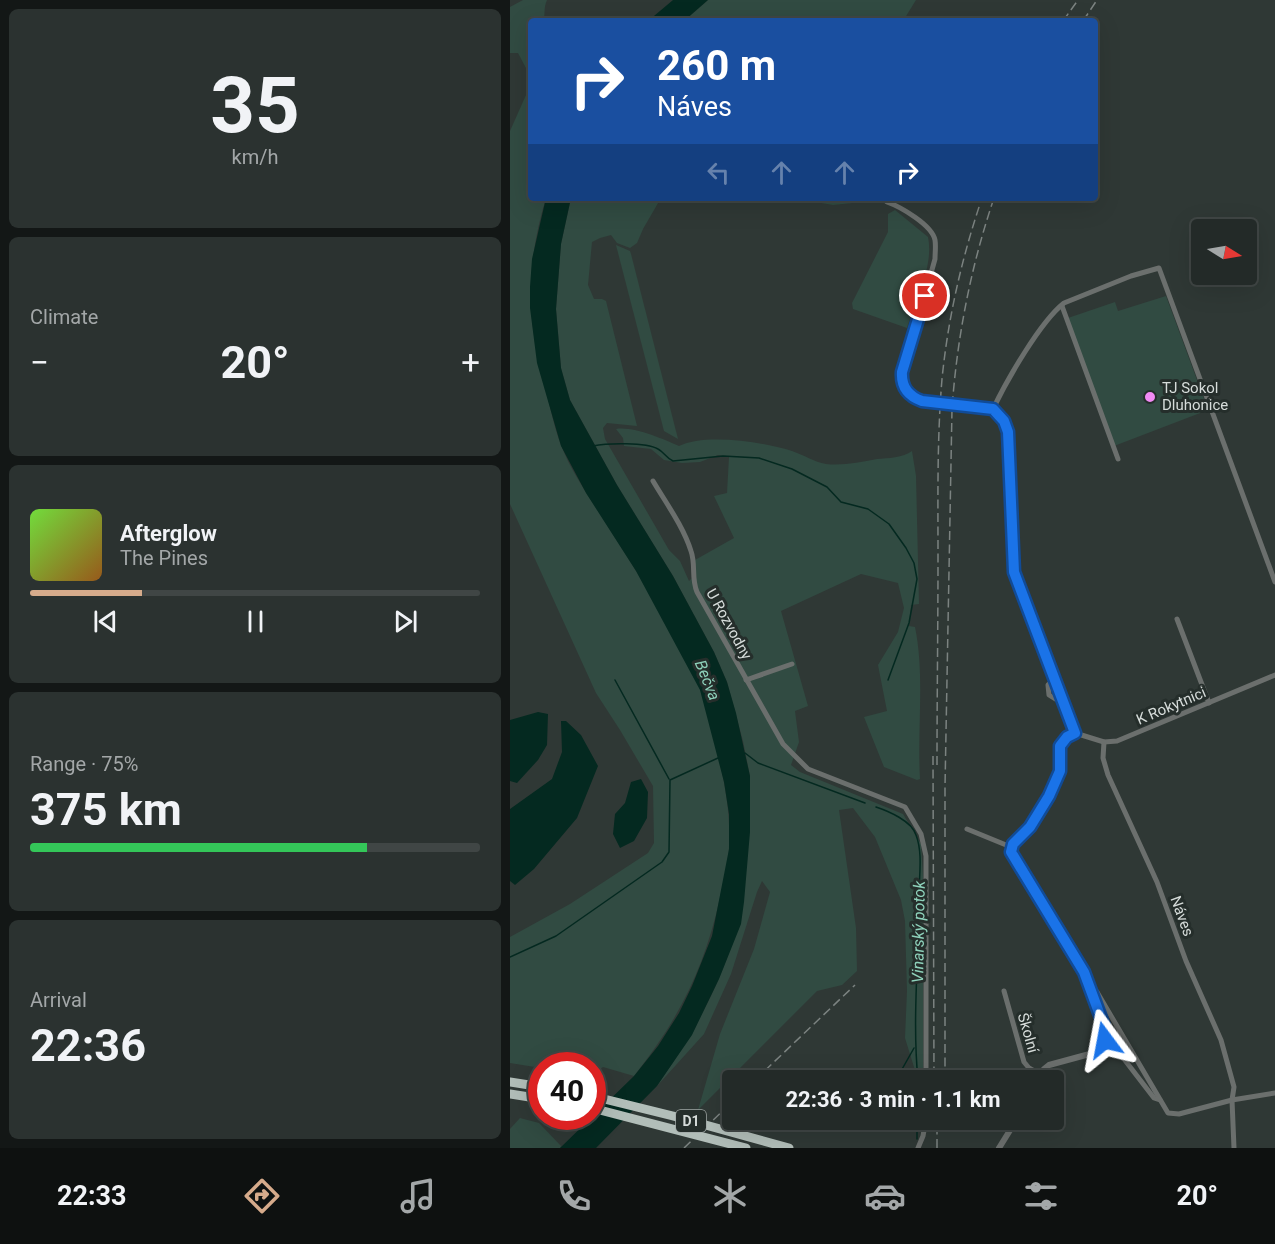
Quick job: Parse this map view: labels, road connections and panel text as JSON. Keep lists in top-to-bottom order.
{
  "streets": {
    "highway": ["D1"],
    "street": [
      "U Rozvodny",
      "K Rokytnici",
      "Náves",
      "Školní"
    ]
  },
  "crossings": [
    ["K Rokytnici", "Náves"]
  ],
  "water": ["Bečva", "Vinarský potok"],
  "places": ["TJ Sokol Dluhonice"],
  "north": "right",
  "page": {
    "tile": [
      ["35", "km/h"],
      "Climate",
      ["Range · 75%", "375 km"],
      ["Arrival", "22:36"]
    ],
    "turn": ["260 m", "Náves"],
    "heat": ["−", "20°", "+"],
    "song": ["Afterglow", "The Pines"],
    "limit": "40",
    "trip": "22:36 · 3 min · 1.1 km",
    "tabs": ["22:33", "20°"]
  }
}
